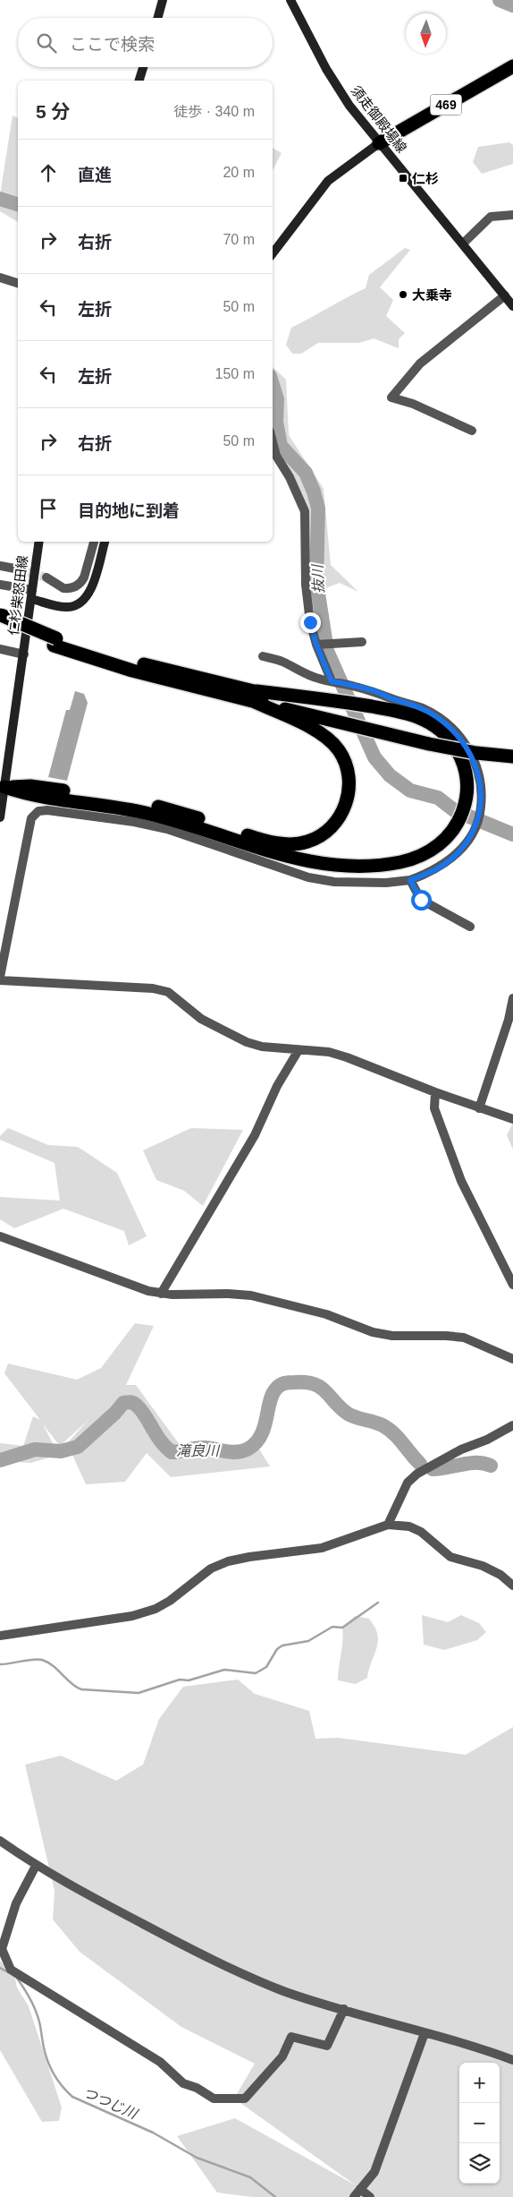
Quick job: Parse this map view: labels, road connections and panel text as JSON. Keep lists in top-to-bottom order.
{
  "streets": {
    "highway": ["469"],
    "main road": ["須走御殿場線", "仁杉柴怒田線"]
  },
  "crossings": [
    ["469", "須走御殿場線"]
  ],
  "water": ["抜川", "滝良川", "つつじ川"],
  "places": {
    "transit": ["仁杉"],
    "other": ["大乗寺"]
  },
  "north": "bottom",
  "page": {
    "search": "ここで検索",
    "heading": ["5 分", "徒歩 · 340 m"],
    "list": [
      ["直進", "20 m"],
      ["右折", "70 m"],
      ["左折", "50 m"],
      ["左折", "150 m"],
      ["右折", "50 m"],
      "目的地に到着"
    ],
    "map_buttons": ["+", "−"]
  }
}
